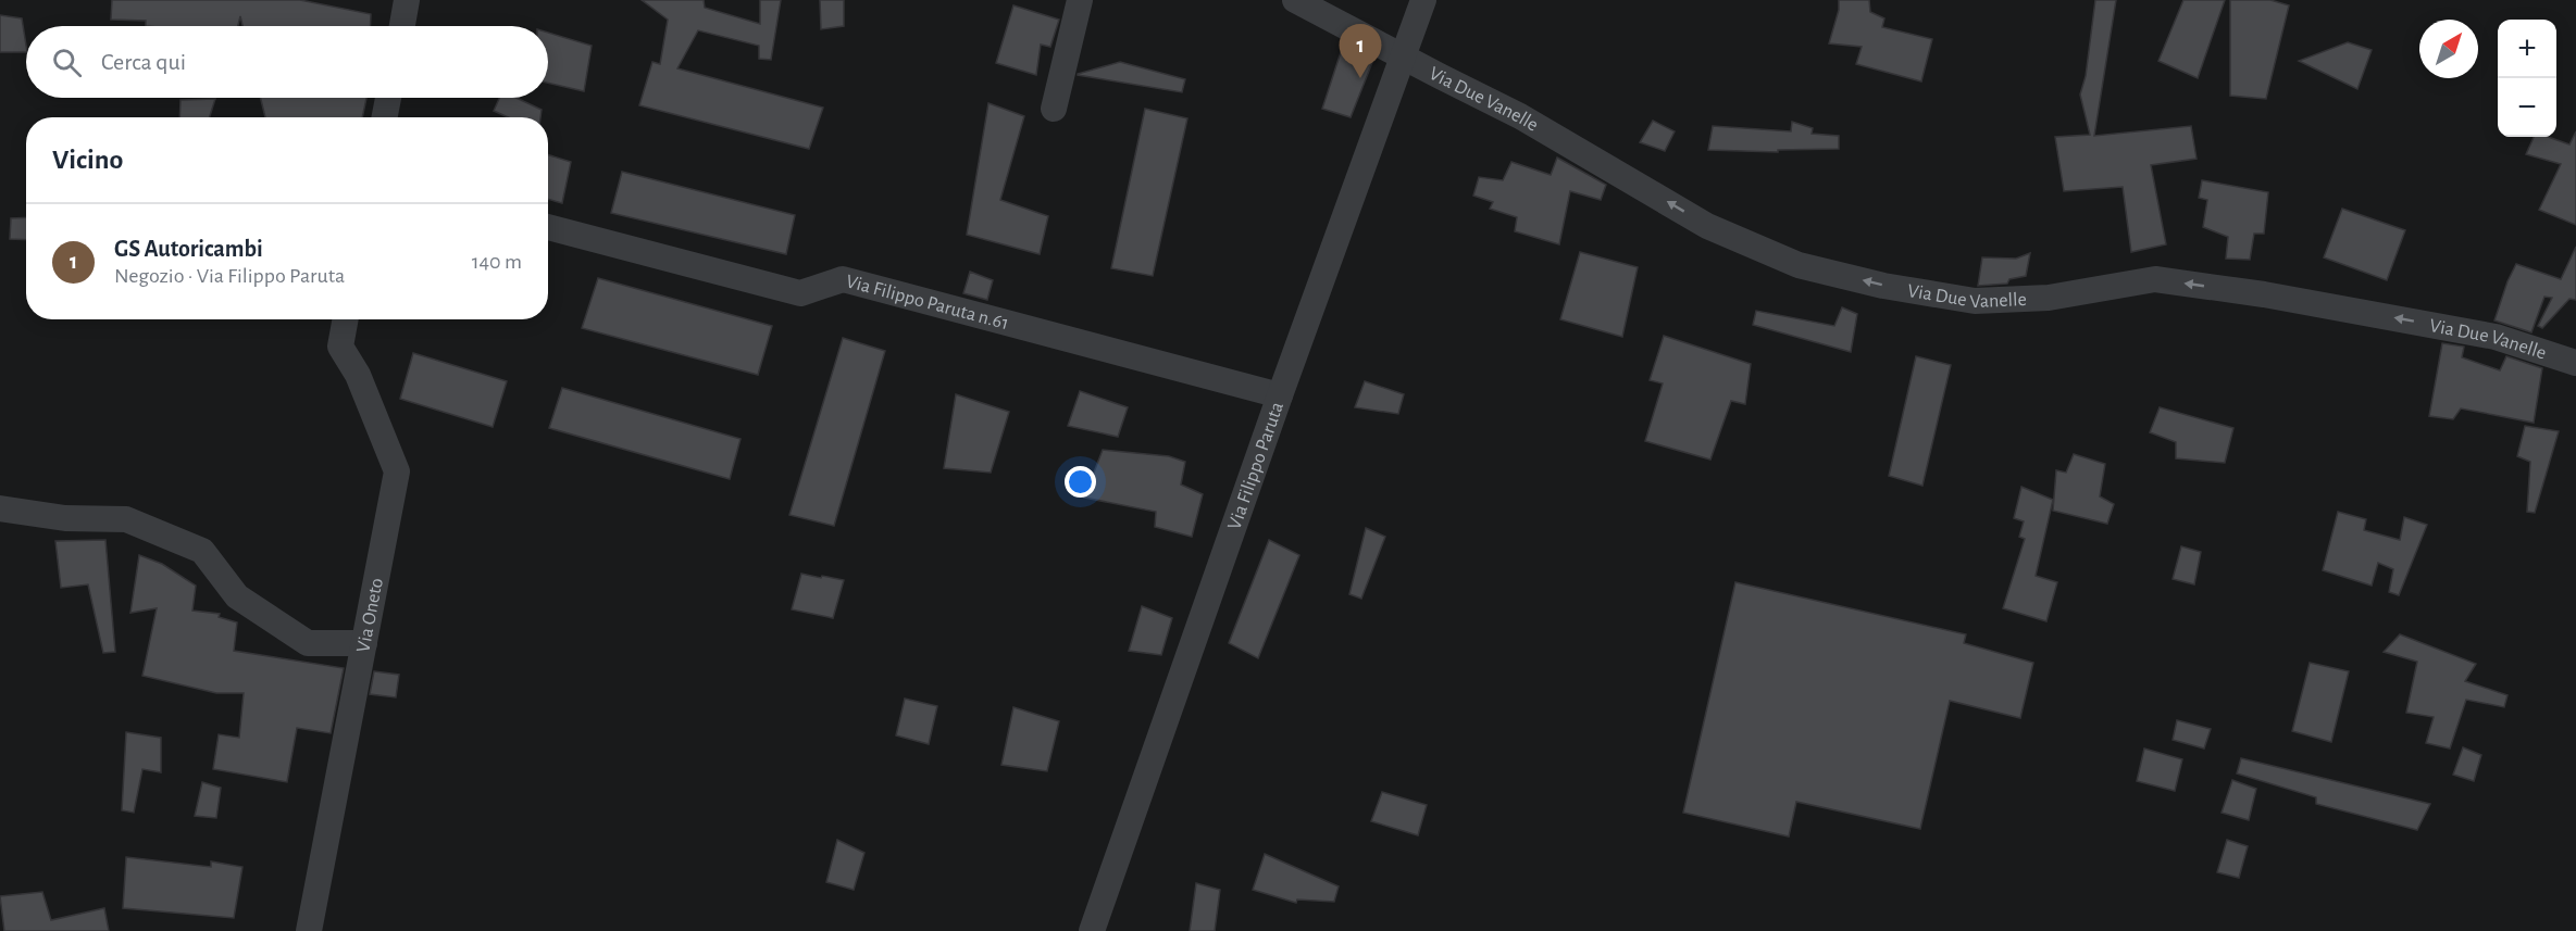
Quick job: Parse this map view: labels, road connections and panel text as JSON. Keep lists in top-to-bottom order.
{
  "streets": {
    "street": [
      "Via Due Vanelle",
      "Via Filippo Paruta n.61",
      "Via Filippo Paruta",
      "Via Oneto"
    ]
  },
  "crossings": [
    ["Via Due Vanelle", "Via Filippo Paruta"],
    ["Via Filippo Paruta n.61", "Via Filippo Paruta"]
  ],
  "one_way": ["Via Due Vanelle"],
  "north": "top right",
  "page": {
    "map_buttons": ["+", "−"],
    "pins": "1",
    "search": "Cerca qui",
    "heading": "Vicino",
    "list": [
      {
        "mark": "1",
        "name": "GS Autoricambi",
        "note": "Negozio · Via Filippo Paruta",
        "value": "140 m"
      }
    ]
  }
}
